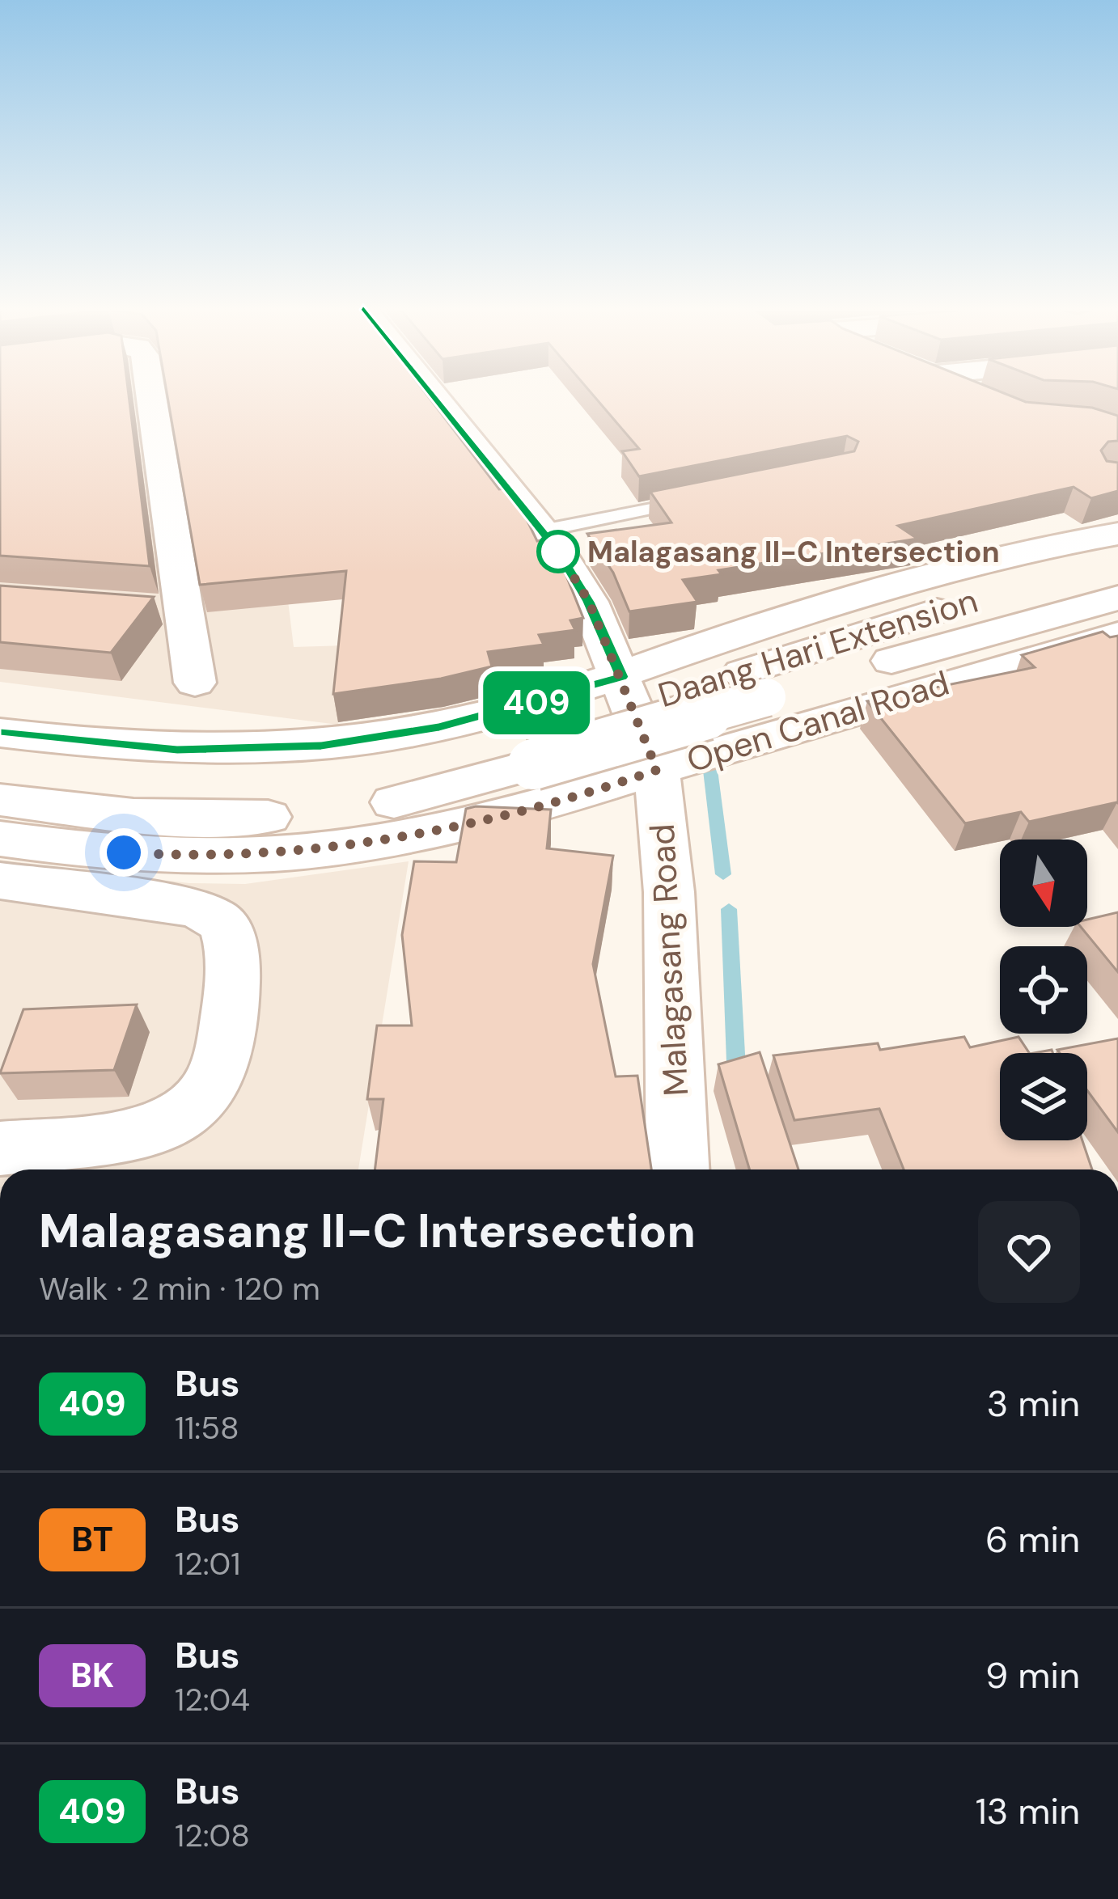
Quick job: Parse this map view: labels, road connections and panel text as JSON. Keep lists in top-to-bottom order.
{
  "streets": {
    "main road": ["Daang Hari Extension", "Open Canal Road", "Malagasang Road"]
  },
  "crossings": [
    ["Open Canal Road", "Malagasang Road"]
  ],
  "places": ["Malagasang II-C Intersection"],
  "lines": ["bus line 409"],
  "north": "bottom",
  "page": {
    "on_map": "409",
    "heading": ["Malagasang II-C Intersection", "Walk · 2 min · 120 m"],
    "list": [
      {
        "mark": "409",
        "name": "Bus",
        "note": "11:58",
        "value": "3 min"
      },
      {
        "mark": "BT",
        "name": "Bus",
        "note": "12:01",
        "value": "6 min"
      },
      {
        "mark": "BK",
        "name": "Bus",
        "note": "12:04",
        "value": "9 min"
      },
      {
        "mark": "409",
        "name": "Bus",
        "note": "12:08",
        "value": "13 min"
      }
    ]
  }
}
